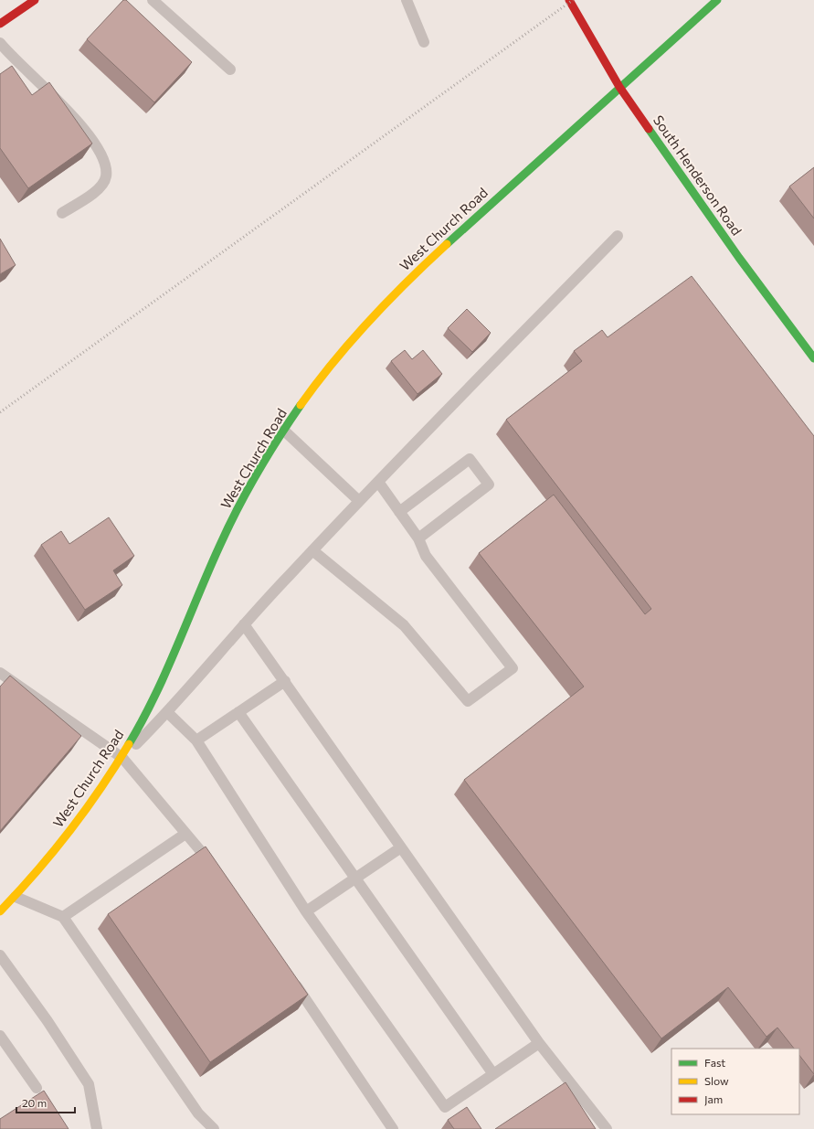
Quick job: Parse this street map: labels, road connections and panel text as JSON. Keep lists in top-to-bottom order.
{
  "streets": {
    "street": ["South Henderson Road", "West Church Road"]
  },
  "crossings": [
    ["South Henderson Road", "West Church Road"]
  ],
  "legend": ["Fast", "Slow", "Jam"],
  "scale_bar": "20 m"
}
